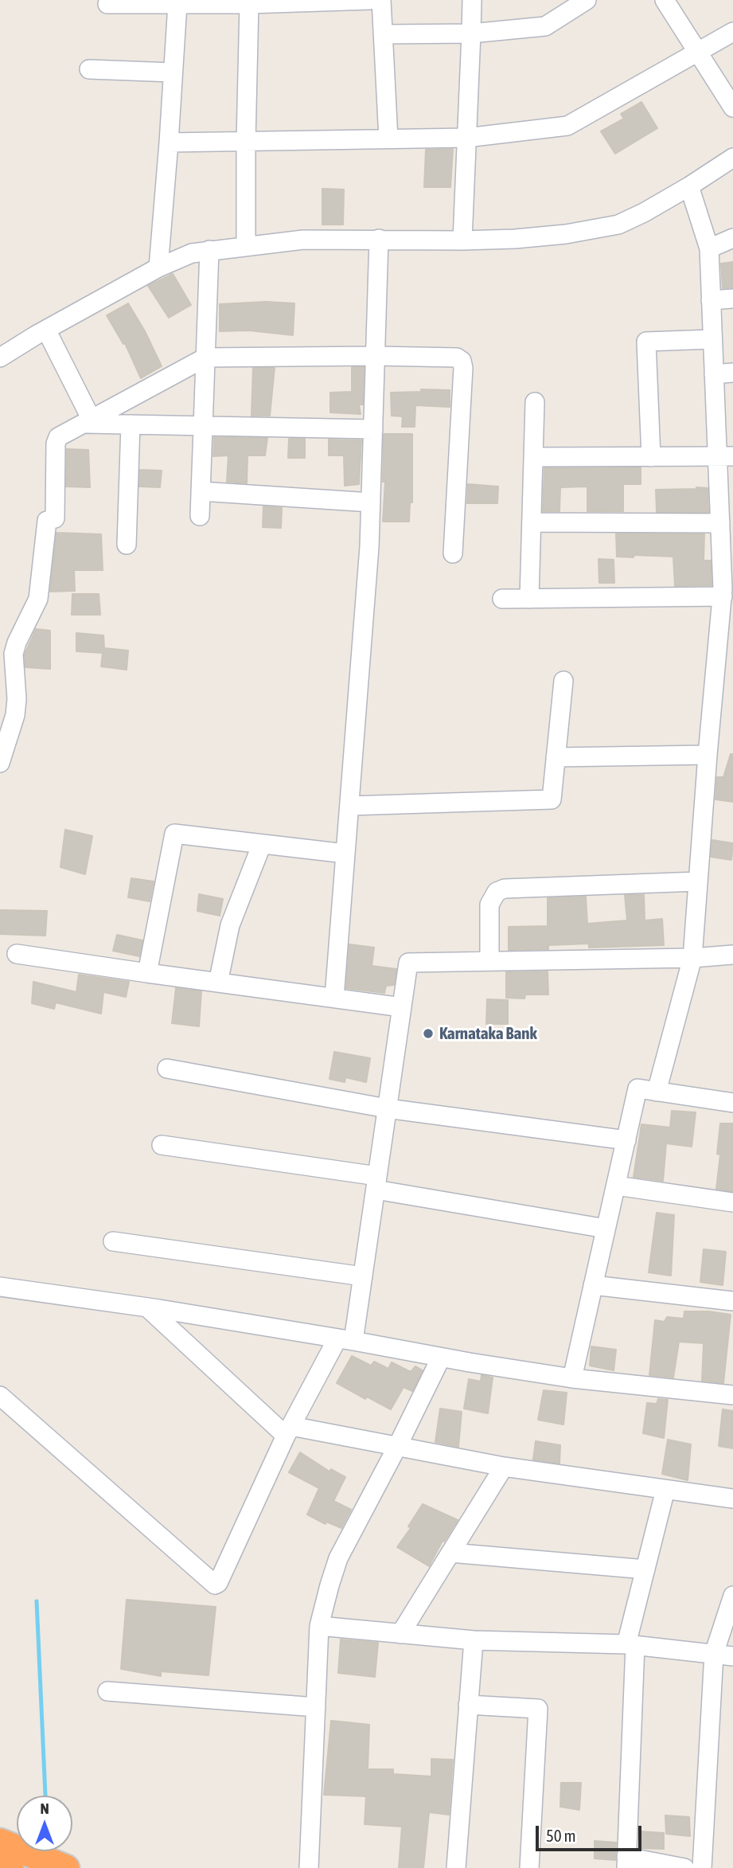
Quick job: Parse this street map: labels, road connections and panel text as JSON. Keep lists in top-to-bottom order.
{
  "places": ["Karnataka Bank"],
  "scale_bar": "50 m",
  "north": "top"
}
